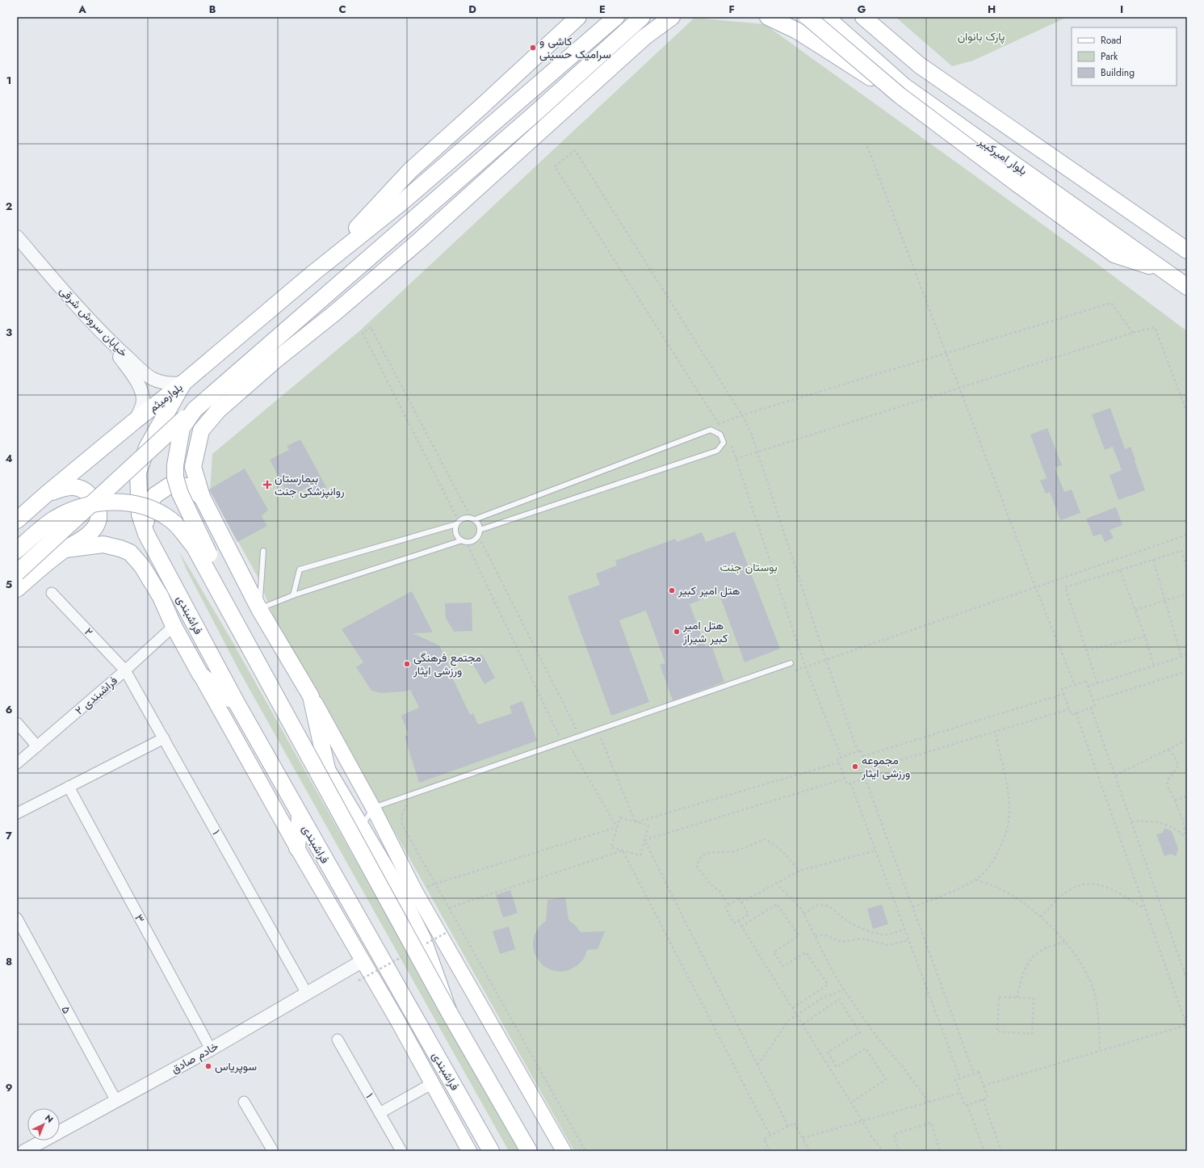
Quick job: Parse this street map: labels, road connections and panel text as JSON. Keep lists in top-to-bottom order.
{
  "streets": {
    "main road": ["بلوار امیرکبیر", "بلوارمیثم", "فراشبندی"],
    "street": [
      "خیابان سروش شرقی",
      "۲",
      "۲ فراشبندی",
      "۱",
      "۳",
      "۵",
      "خادم صادق"
    ]
  },
  "crossings": [
    ["خیابان سروش شرقی", "بلوارمیثم"],
    ["خیابان سروش شرقی", "فراشبندی"],
    ["بلوارمیثم", "فراشبندی"],
    ["فراشبندی", "خادم صادق"],
    ["۲", "۲ فراشبندی"],
    ["۲", "۱"],
    ["۲ فراشبندی", "۱"],
    ["۱", "خادم صادق"],
    ["۳", "خادم صادق"],
    ["۵", "خادم صادق"]
  ],
  "parks": ["پارک بانوان", "بوستان جنت"],
  "places": {
    "other": [
      "کاشی و سرامیک حسینی",
      "هتل امیر کبیر",
      "هتل امیر کبیر شیراز",
      "مجتمع فرهنگی ورزشی ایثار",
      "مجموعه ورزشی ایثار",
      "سوپریاس"
    ],
    "health": ["بیمارستان روانپزشکی جنت"]
  },
  "legend": ["Road", "Park", "Building"],
  "north": "top right",
  "grid": {
    "columns": [
      "A",
      "B",
      "C",
      "D",
      "E",
      "F",
      "G",
      "H",
      "I"
    ],
    "rows": [
      "1",
      "2",
      "3",
      "4",
      "5",
      "6",
      "7",
      "8",
      "9"
    ]
  }
}
